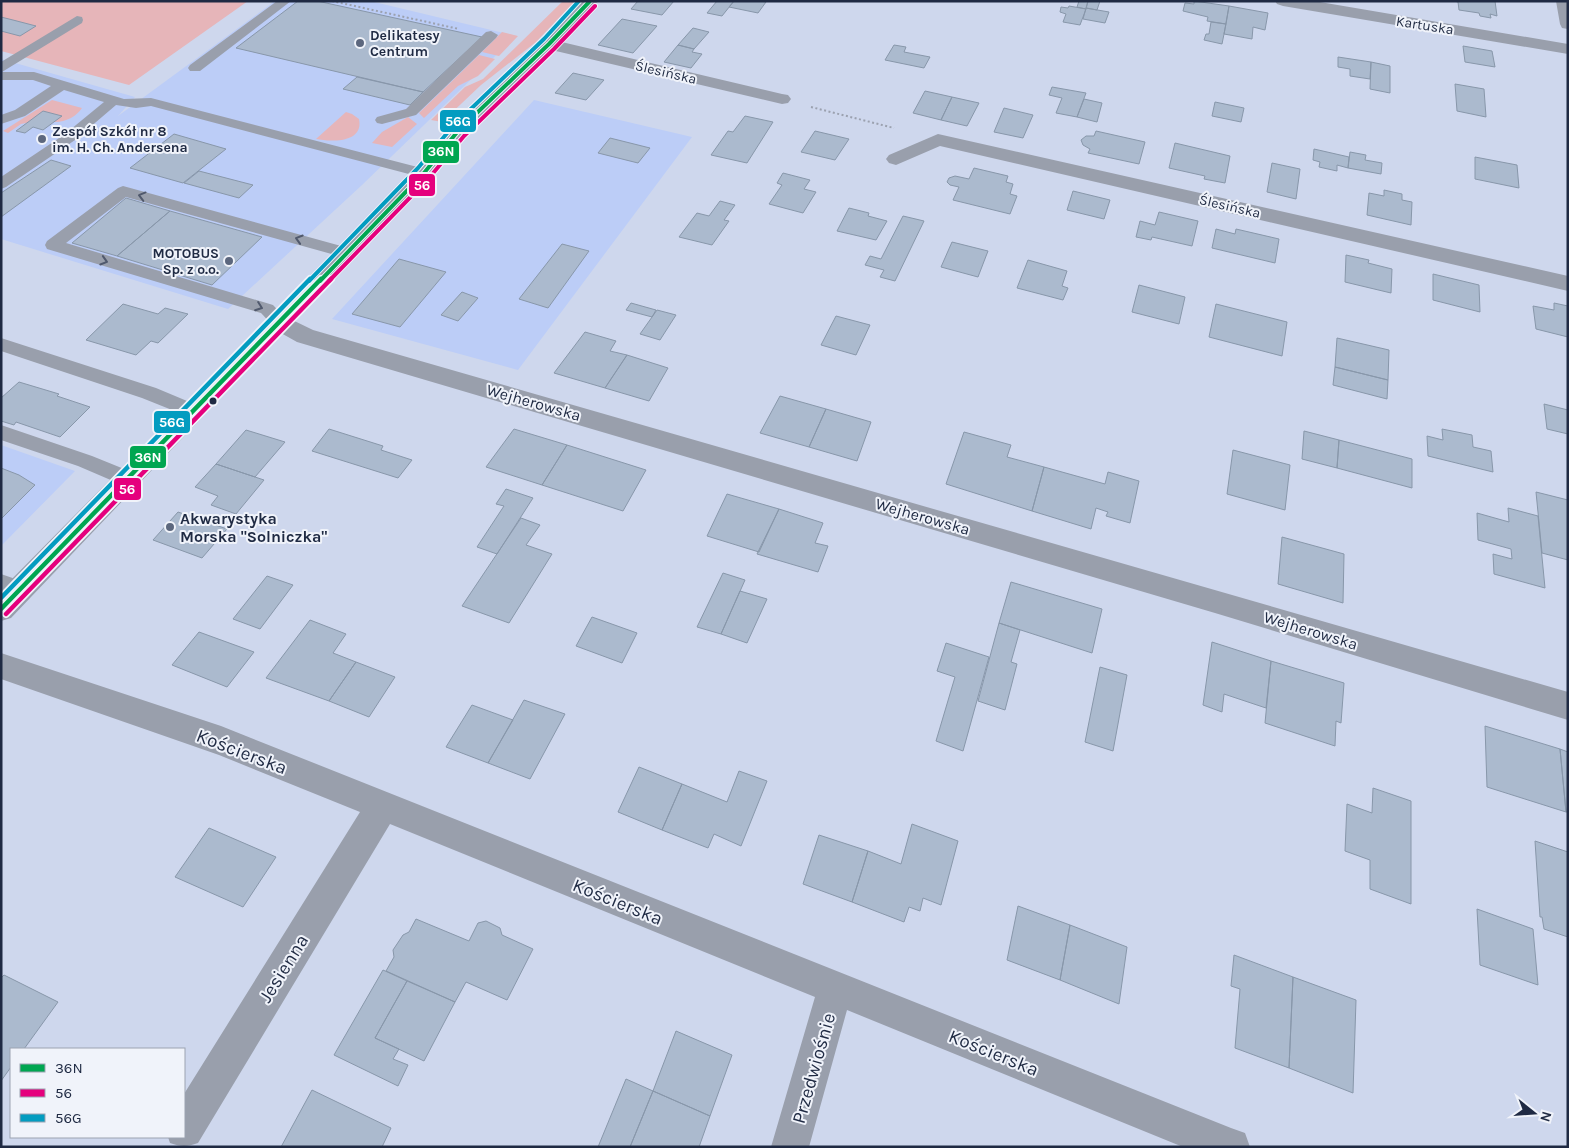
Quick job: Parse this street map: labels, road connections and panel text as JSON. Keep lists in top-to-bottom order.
{
  "streets": {
    "street": [
      "Kartuska",
      "Ślesińska",
      "Wejherowska",
      "Kościerska",
      "Jesienna",
      "Przedwiośnie"
    ]
  },
  "crossings": [
    ["Kościerska", "Jesienna"],
    ["Kościerska", "Przedwiośnie"]
  ],
  "places": [
    "Delikatesy Centrum",
    "Zespół Szkół nr 8 im. H. Ch. Andersena",
    "MOTOBUS Sp. z o.o.",
    "Akwarystyka Morska \"Solniczka\""
  ],
  "lines": ["transit line 36N", "transit line 56G", "transit line 56"],
  "legend": ["36N", "56", "56G"],
  "north": "right"
}
